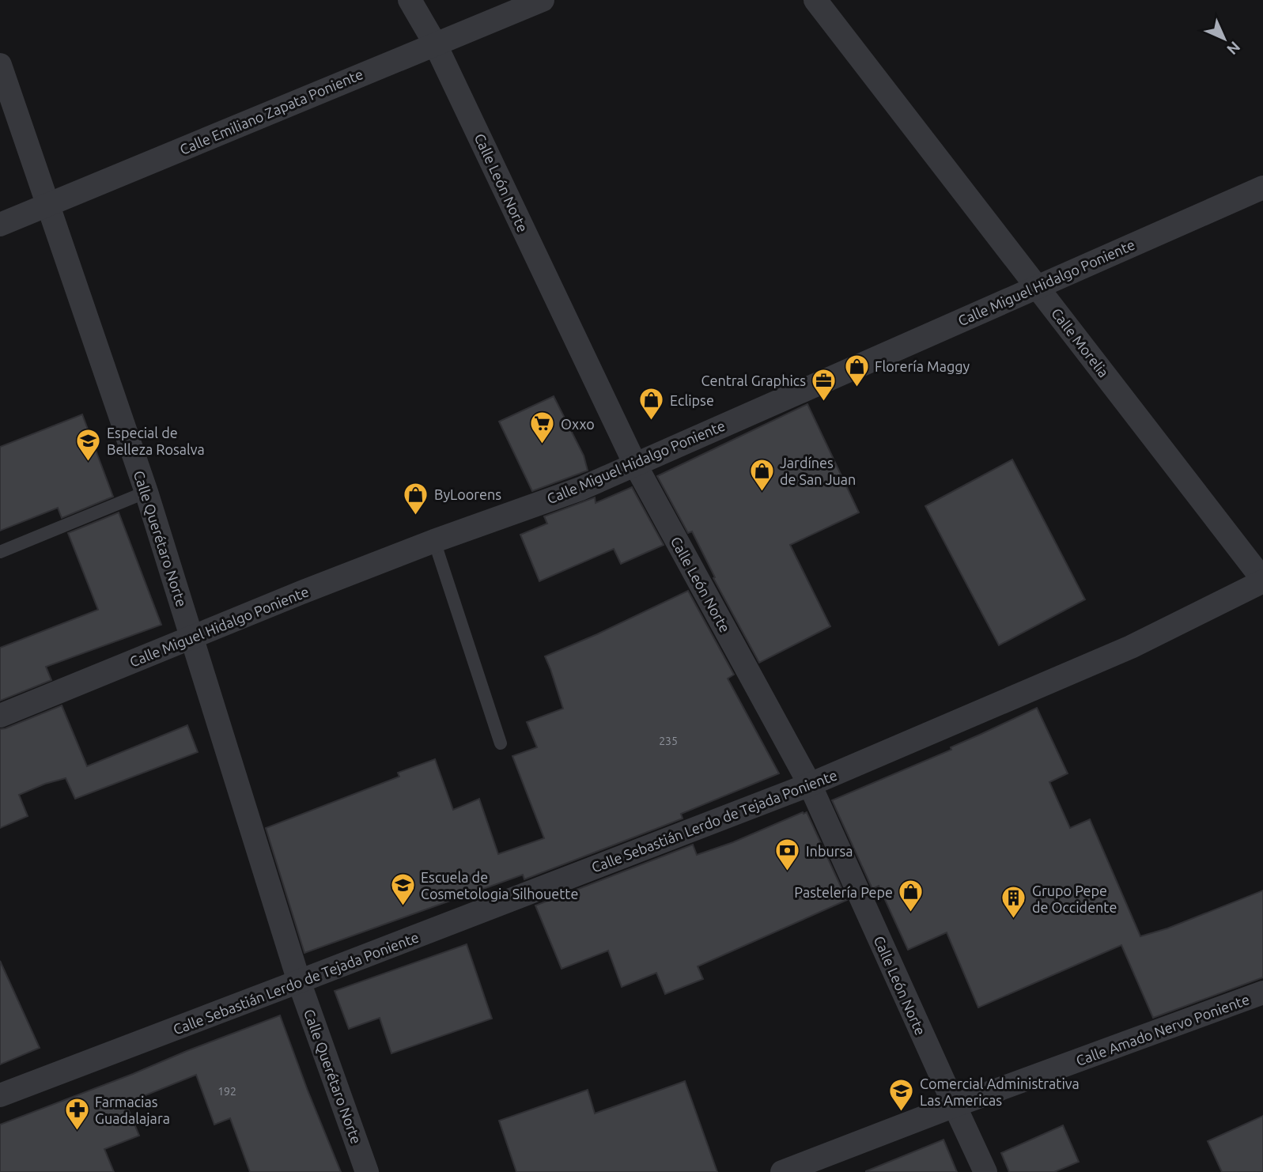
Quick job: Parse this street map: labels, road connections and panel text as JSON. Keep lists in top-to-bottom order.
{
  "streets": {
    "street": [
      "Calle Emiliano Zapata Poniente",
      "Calle León Norte",
      "Calle Miguel Hidalgo Poniente",
      "Calle Morelia",
      "Calle Querétaro Norte",
      "Calle Sebastián Lerdo de Tejada Poniente",
      "Calle Amado Nervo Poniente"
    ]
  },
  "crossings": [
    ["Calle Emiliano Zapata Poniente", "Calle León Norte"],
    ["Calle Emiliano Zapata Poniente", "Calle Querétaro Norte"],
    ["Calle León Norte", "Calle Miguel Hidalgo Poniente"],
    ["Calle León Norte", "Calle Sebastián Lerdo de Tejada Poniente"],
    ["Calle León Norte", "Calle Amado Nervo Poniente"],
    ["Calle Miguel Hidalgo Poniente", "Calle Morelia"],
    ["Calle Miguel Hidalgo Poniente", "Calle Querétaro Norte"],
    ["Calle Morelia", "Calle Sebastián Lerdo de Tejada Poniente"],
    ["Calle Querétaro Norte", "Calle Sebastián Lerdo de Tejada Poniente"]
  ],
  "places": {
    "shop": [
      "Florería Maggy",
      "Eclipse",
      "Jardínes de San Juan",
      "ByLoorens",
      "Pastelería Pepe"
    ],
    "office": ["Central Graphics"],
    "supermarket": ["Oxxo"],
    "school or university": ["Especial de Belleza Rosalva", "Escuela de Cosmetologia Silhouette", "Comercial Administrativa Las Americas"],
    "bank": ["Inbursa"],
    "building": ["Grupo Pepe de Occidente"],
    "pharmacy": ["Farmacias Guadalajara"]
  },
  "house_numbers": ["235", "192"],
  "north": "bottom right"
}
